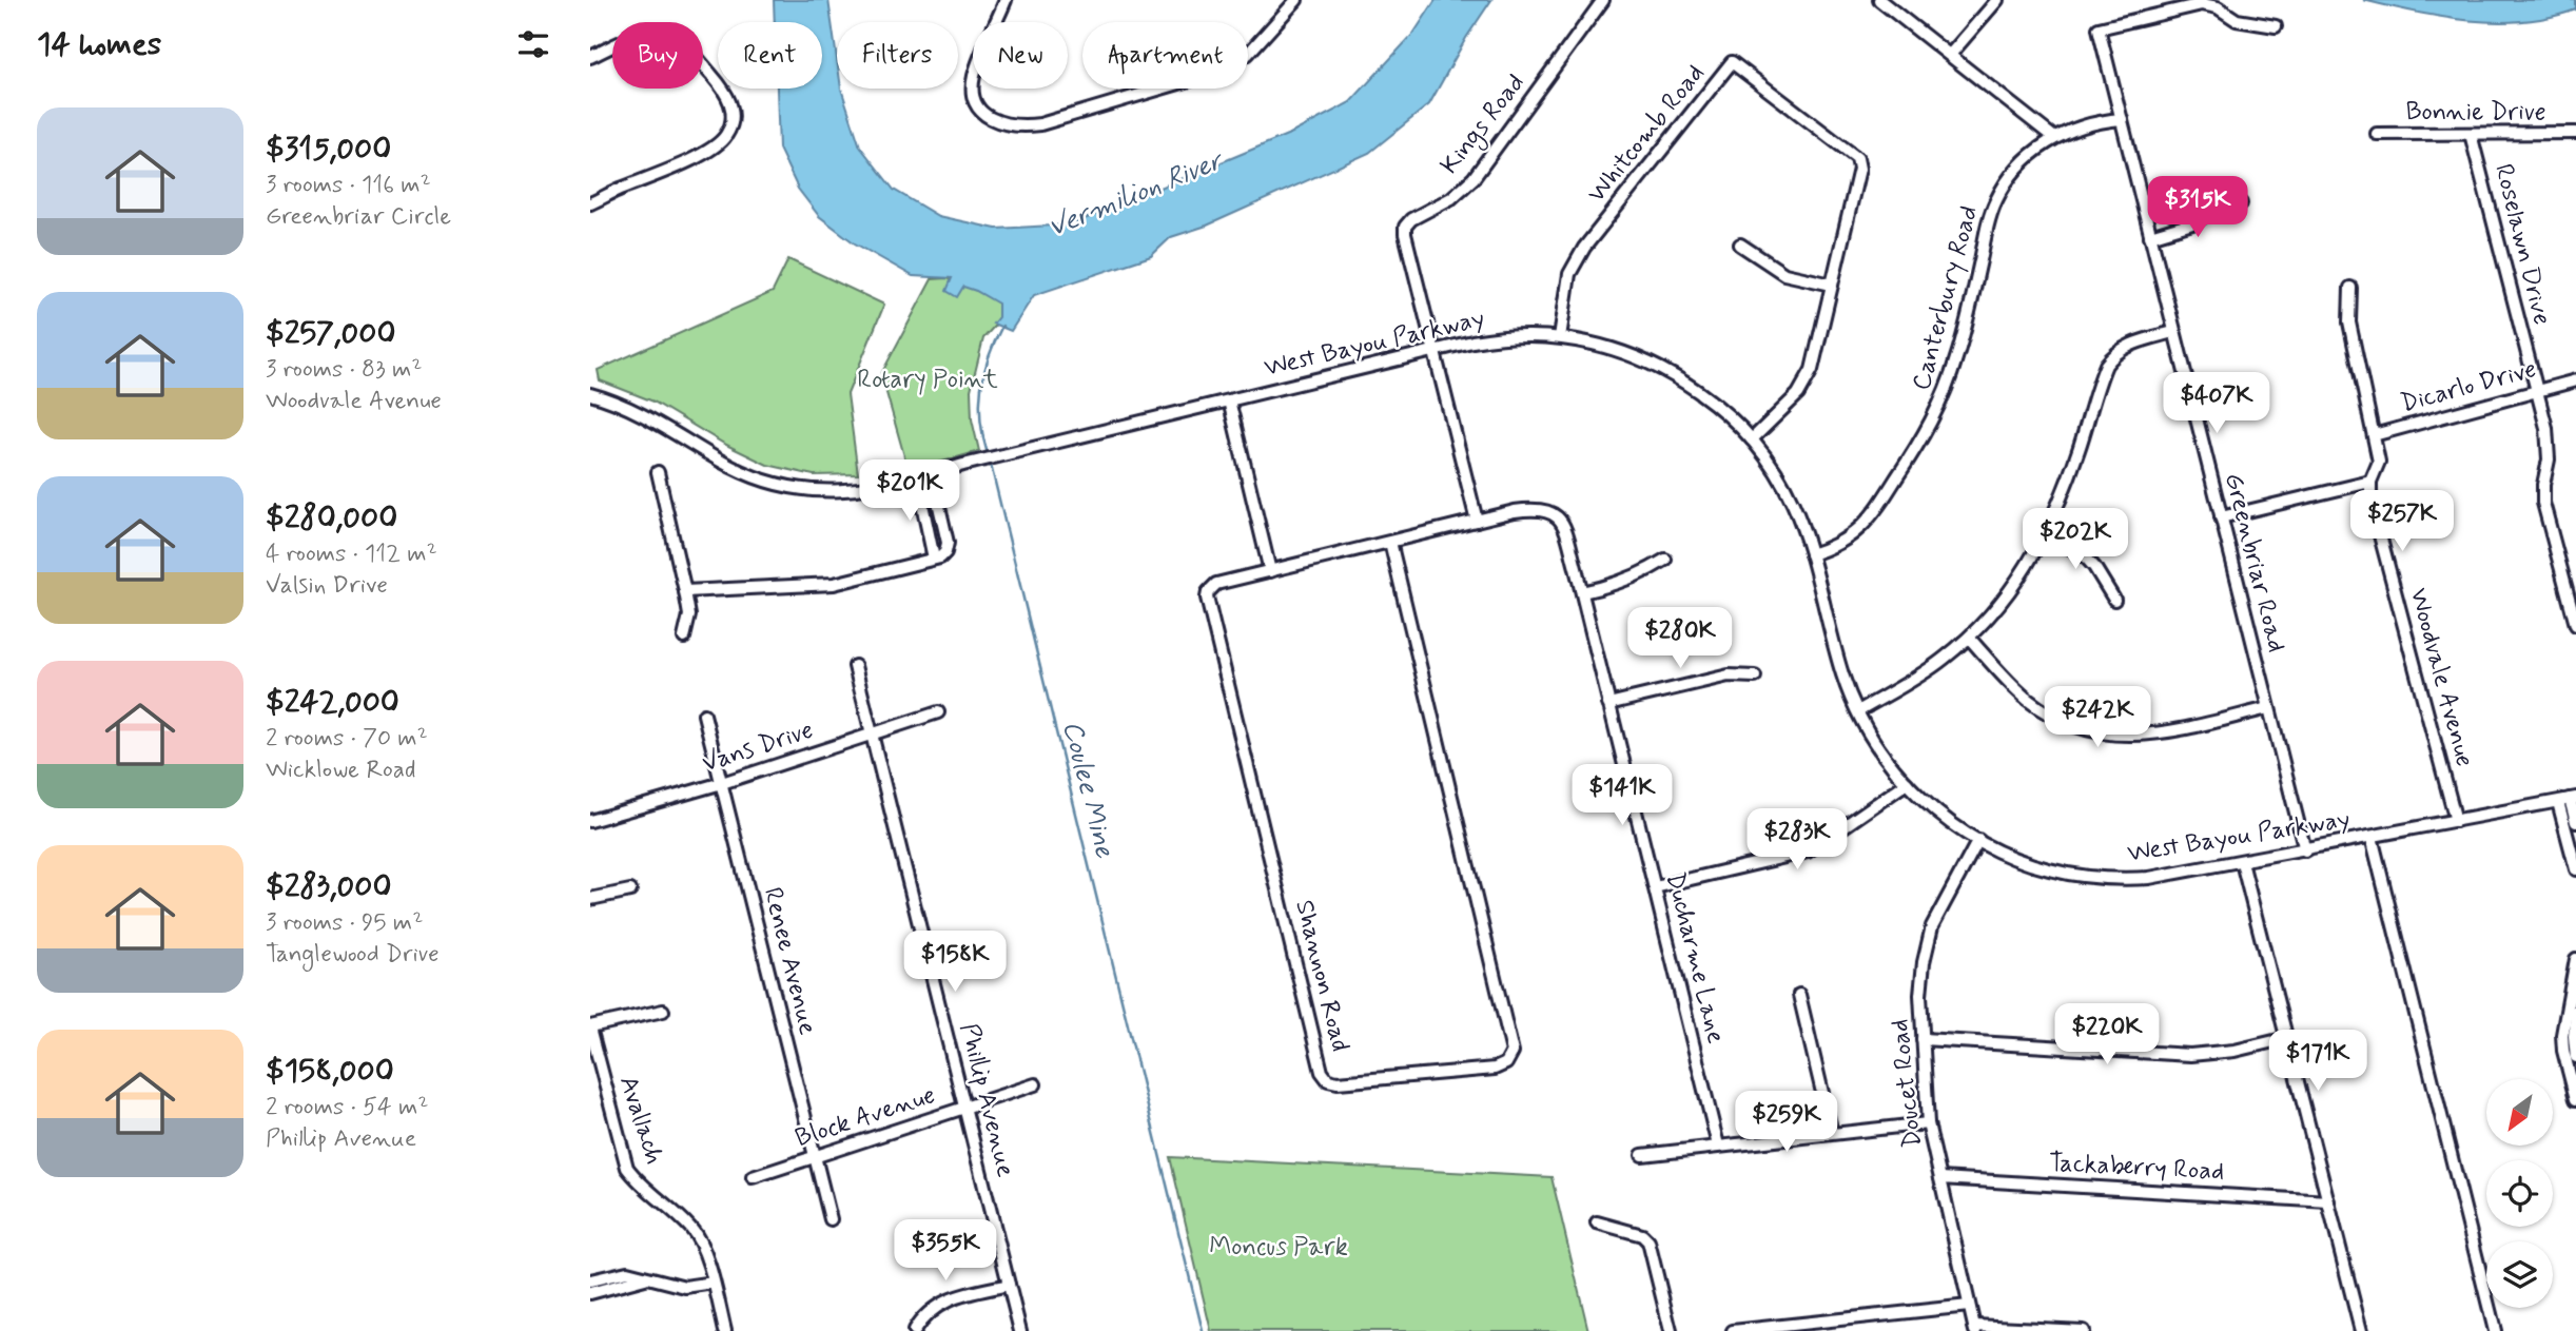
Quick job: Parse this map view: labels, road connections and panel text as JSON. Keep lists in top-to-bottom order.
{
  "streets": {
    "street": [
      "Bonnie Drive",
      "Kings Road",
      "Whitcomb Road",
      "Roselawn Drive",
      "Canterbury Road",
      "West Bayou Parkway",
      "Dicarlo Drive",
      "Greenbriar Road",
      "Woodvale Avenue",
      "Vans Drive",
      "Ducharme Lane",
      "Renee Avenue",
      "Shannon Road",
      "Doucet Road",
      "Phillip Avenue",
      "Block Avenue",
      "Avallach",
      "Tackaberry Road"
    ]
  },
  "crossings": [
    ["Bonnie Drive", "Roselawn Drive"],
    ["Kings Road", "West Bayou Parkway"],
    ["Kings Road", "Shannon Road"],
    ["Whitcomb Road", "West Bayou Parkway"],
    ["Roselawn Drive", "Dicarlo Drive"],
    ["Canterbury Road", "West Bayou Parkway"],
    ["Canterbury Road", "Greenbriar Road"],
    ["West Bayou Parkway", "Greenbriar Road"],
    ["West Bayou Parkway", "Woodvale Avenue"],
    ["West Bayou Parkway", "Doucet Road"],
    ["Dicarlo Drive", "Woodvale Avenue"],
    ["Vans Drive", "Renee Avenue"],
    ["Vans Drive", "Phillip Avenue"],
    ["Ducharme Lane", "Shannon Road"],
    ["Renee Avenue", "Block Avenue"],
    ["Doucet Road", "Tackaberry Road"],
    ["Phillip Avenue", "Block Avenue"]
  ],
  "water": ["Vermilion River", "Coulee Mine"],
  "parks": ["Rotary Point", "Moncus Park"],
  "north": "bottom left",
  "page": {
    "heading": "14 homes",
    "chip": [
      "Buy",
      "Rent",
      "Filters",
      "New",
      "Apartment"
    ],
    "list": [
      {
        "name": "$315,000",
        "note": "3 rooms · 116 m² · Greenbriar Circle"
      },
      {
        "name": "$257,000",
        "note": "3 rooms · 83 m² · Woodvale Avenue"
      },
      {
        "name": "$280,000",
        "note": "4 rooms · 112 m² · Valsin Drive"
      },
      {
        "name": "$242,000",
        "note": "2 rooms · 70 m² · Wicklowe Road"
      },
      {
        "name": "$283,000",
        "note": "3 rooms · 95 m² · Tanglewood Drive"
      },
      {
        "name": "$158,000",
        "note": "2 rooms · 54 m² · Phillip Avenue"
      }
    ],
    "price": [
      "$315K",
      "$407K",
      "$201K",
      "$257K",
      "$202K",
      "$280K",
      "$242K",
      "$141K",
      "$283K",
      "$158K",
      "$220K",
      "$171K",
      "$259K",
      "$355K"
    ]
  }
}
